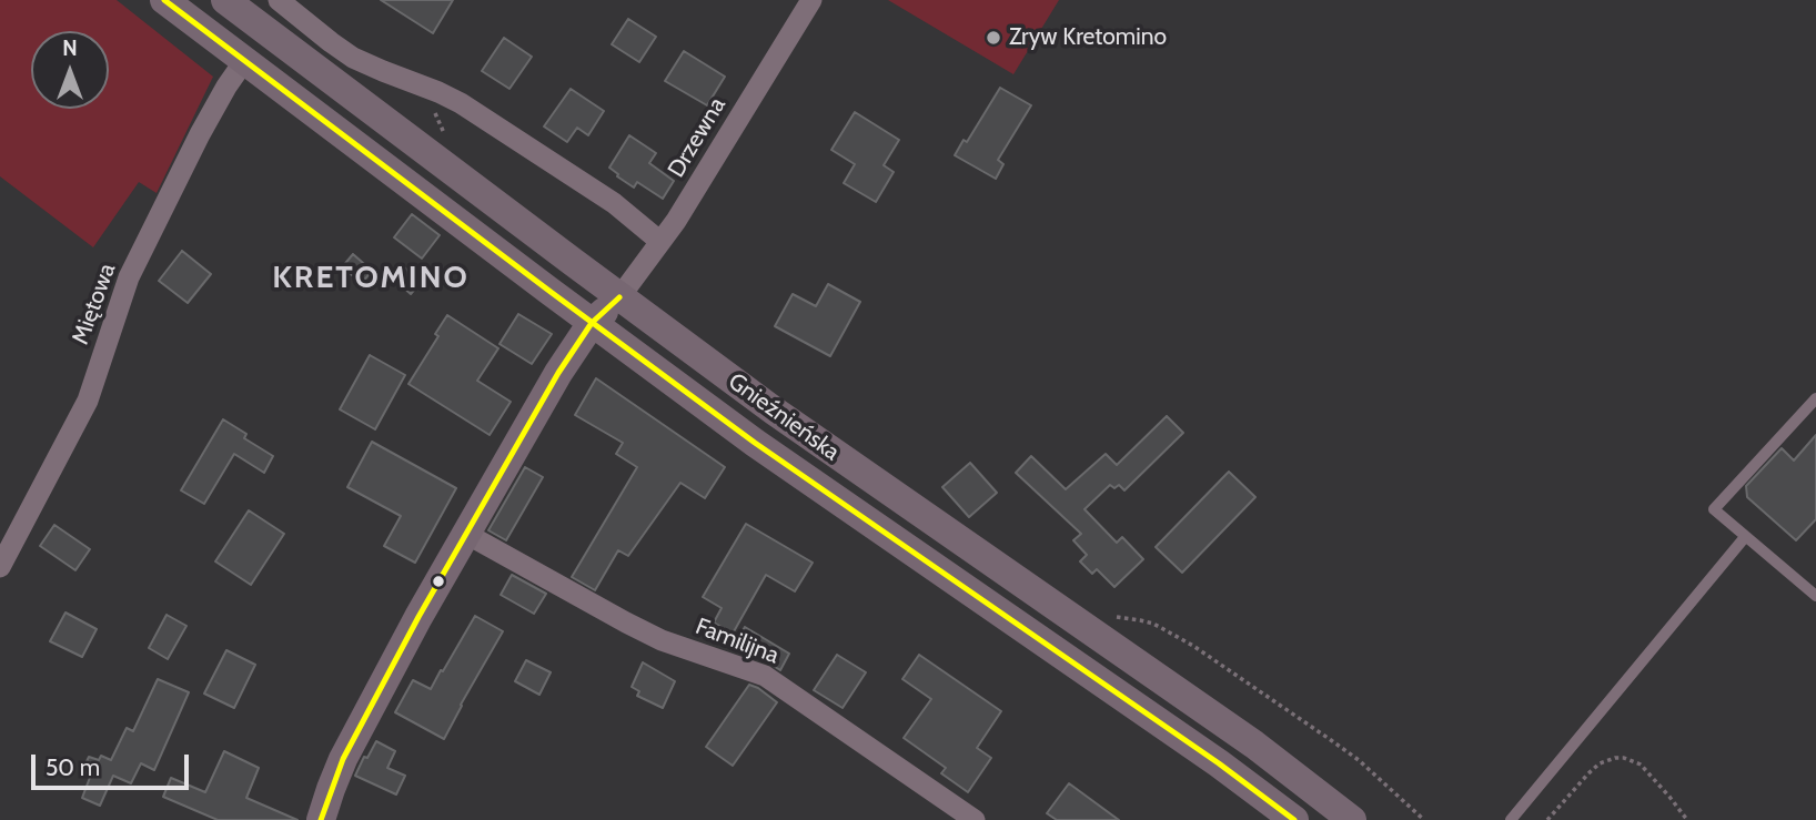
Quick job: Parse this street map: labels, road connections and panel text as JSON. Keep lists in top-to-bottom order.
{
  "streets": {
    "main road": ["Gnieźnieńska"],
    "street": ["Drzewna", "Miętowa", "Familijna"]
  },
  "crossings": [
    ["Drzewna", "Gnieźnieńska"],
    ["Miętowa", "Gnieźnieńska"]
  ],
  "districts": ["KRETOMINO"],
  "places": ["Zryw Kretomino"],
  "scale_bar": "50 m",
  "north": "top"
}
